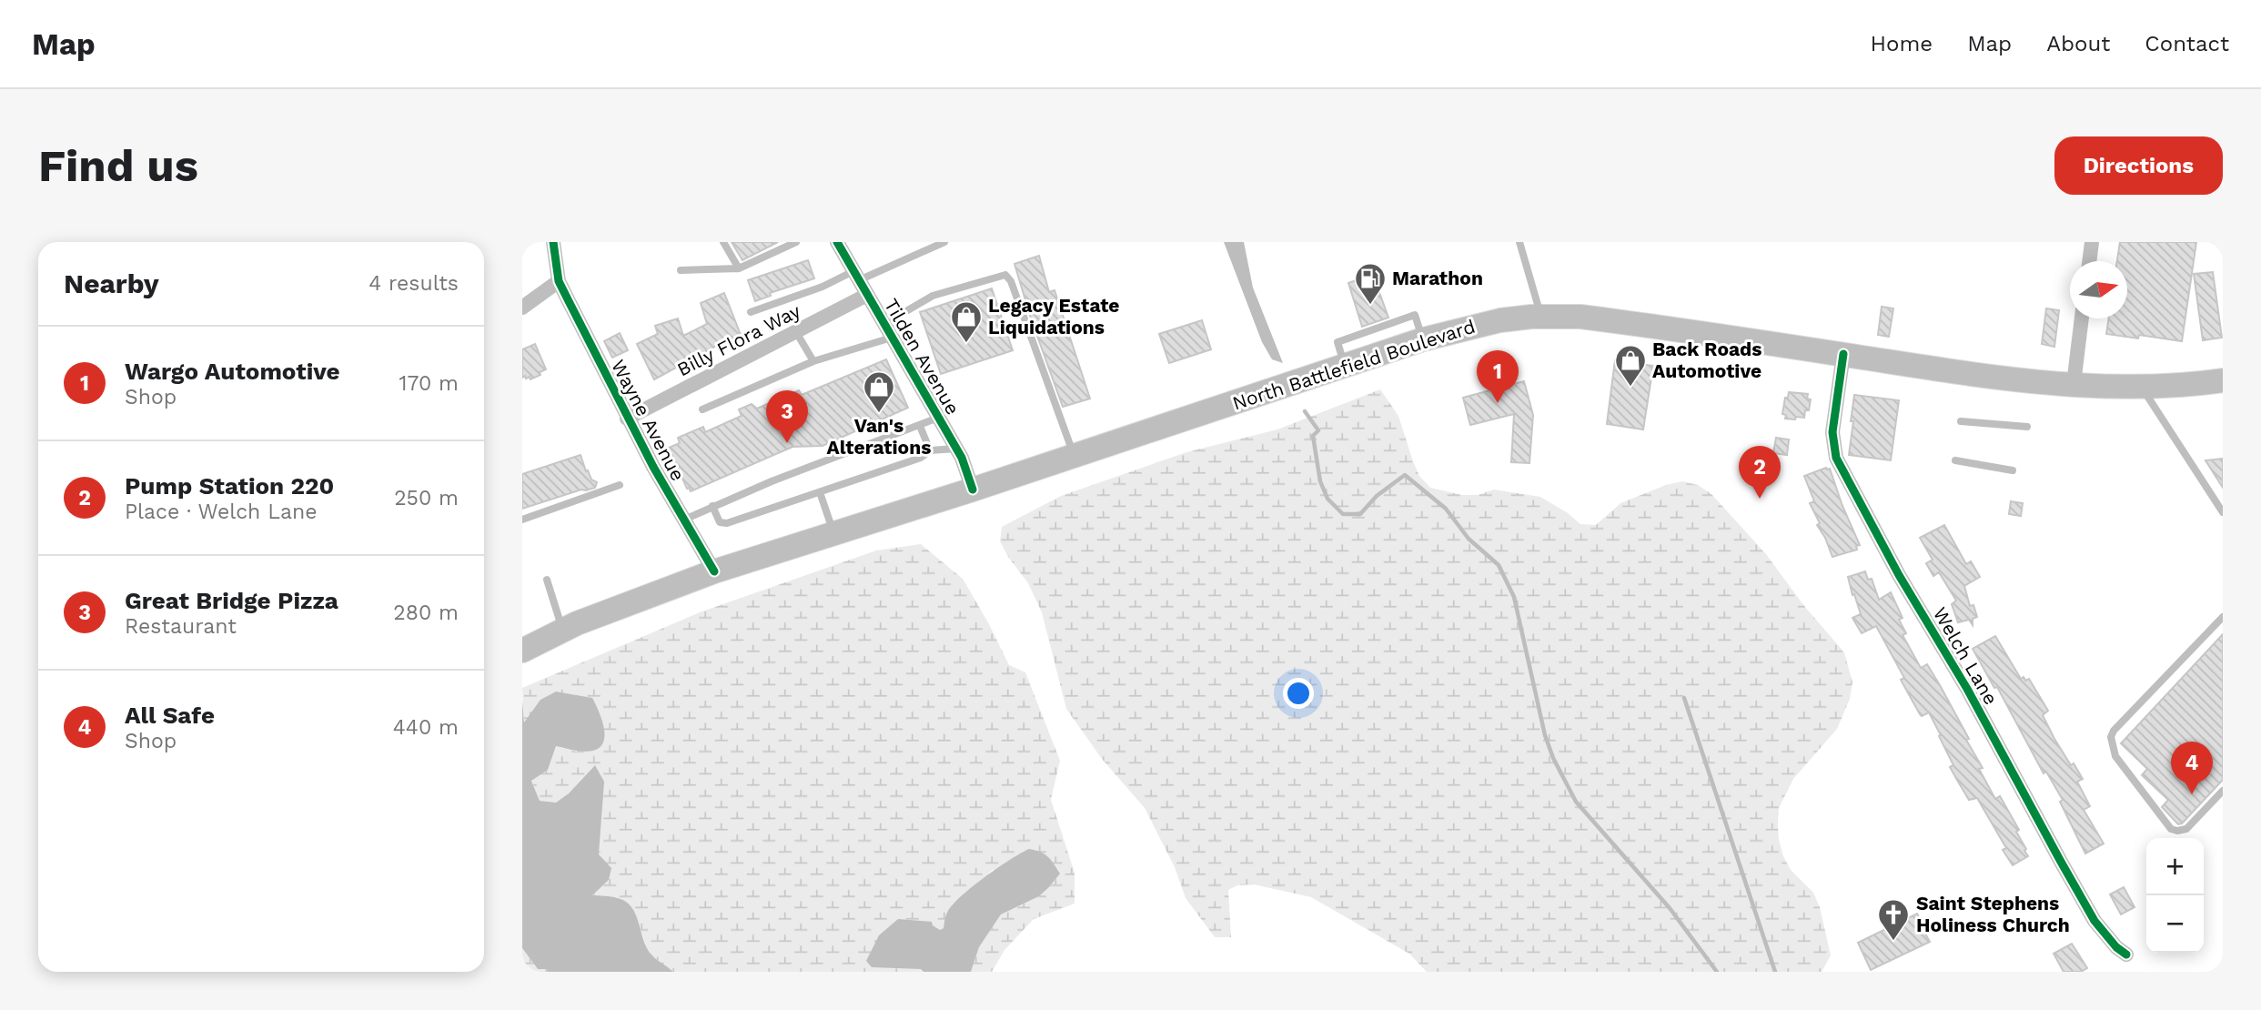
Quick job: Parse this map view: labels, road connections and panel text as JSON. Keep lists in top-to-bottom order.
{
  "streets": {
    "main road": ["North Battlefield Boulevard"],
    "street": [
      "Billy Flora Way",
      "Tilden Avenue",
      "Wayne Avenue",
      "Welch Lane"
    ]
  },
  "crossings": [
    ["Billy Flora Way", "Tilden Avenue"],
    ["Billy Flora Way", "Wayne Avenue"],
    ["Tilden Avenue", "North Battlefield Boulevard"],
    ["North Battlefield Boulevard", "Wayne Avenue"],
    ["North Battlefield Boulevard", "Welch Lane"]
  ],
  "places": {
    "fuel station": ["Marathon"],
    "shop": ["Legacy Estate Liquidations", "Back Roads Automotive", "Van's Alterations"],
    "church": ["Saint Stephens Holiness Church"]
  },
  "north": "right",
  "page": {
    "header": "Map",
    "nav": [
      "Home",
      "Map",
      "About",
      "Contact"
    ],
    "buttons": "Directions",
    "title": "Find us",
    "heading": ["Nearby", "4 results"],
    "list": [
      {
        "mark": "1",
        "name": "Wargo Automotive",
        "note": "Shop",
        "value": "170 m"
      },
      {
        "mark": "2",
        "name": "Pump Station 220",
        "note": "Place · Welch Lane",
        "value": "250 m"
      },
      {
        "mark": "3",
        "name": "Great Bridge Pizza",
        "note": "Restaurant",
        "value": "280 m"
      },
      {
        "mark": "4",
        "name": "All Safe",
        "note": "Shop",
        "value": "440 m"
      }
    ],
    "pins": [
      "1",
      "3",
      "2",
      "4"
    ],
    "map_buttons": ["+", "−"]
  }
}
